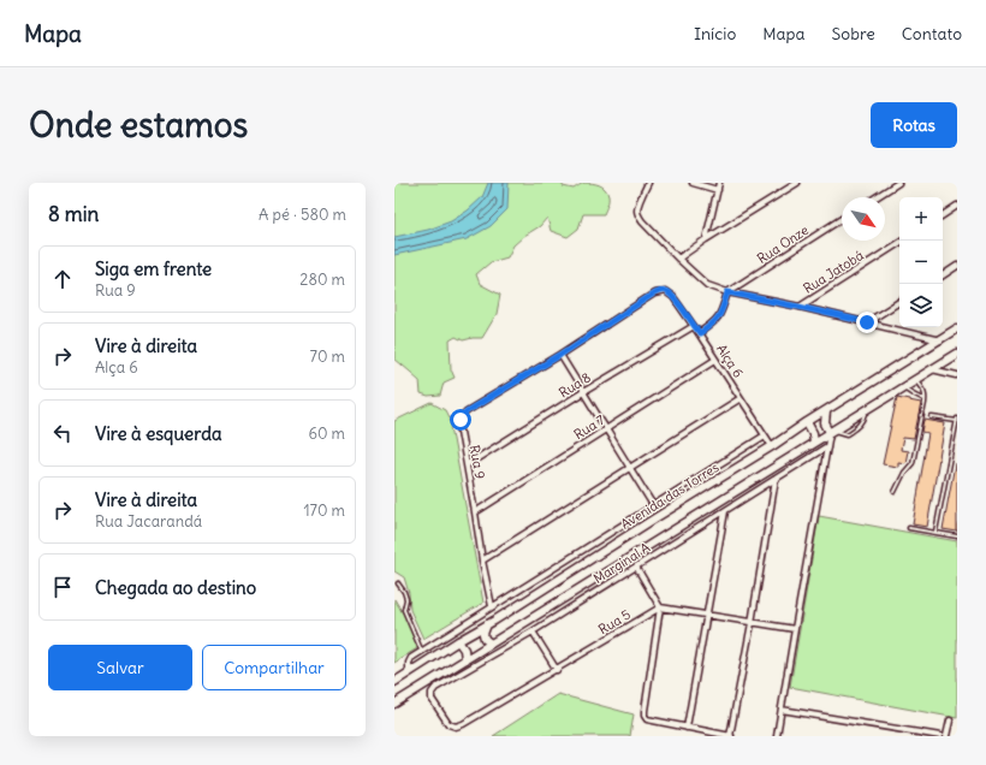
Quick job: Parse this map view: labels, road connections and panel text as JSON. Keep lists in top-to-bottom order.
{
  "streets": {
    "main road": ["Avenida das Torres"],
    "street": [
      "Rua Onze",
      "Rua Jatobá",
      "Alça 6",
      "Rua 8",
      "Rua 7",
      "Rua 9",
      "Marginal A",
      "Rua 5"
    ]
  },
  "crossings": [
    ["Alça 6", "Rua 8"],
    ["Alça 6", "Rua 7"],
    ["Alça 6", "Rua 9"],
    ["Alça 6", "Avenida das Torres"],
    ["Rua 8", "Rua 9"],
    ["Rua 7", "Rua 9"],
    ["Marginal A", "Rua 5"]
  ],
  "north": "bottom right",
  "page": {
    "header": "Mapa",
    "nav": [
      "Início",
      "Mapa",
      "Sobre",
      "Contato"
    ],
    "buttons": [
      "Rotas",
      ["Salvar", "Compartilhar"]
    ],
    "title": "Onde estamos",
    "heading": ["8 min", "A pé · 580 m"],
    "map_buttons": ["+", "−"],
    "list": [
      ["Siga em frente", "Rua 9", "280 m"],
      ["Vire à direita", "Alça 6", "70 m"],
      ["Vire à esquerda", "60 m"],
      ["Vire à direita", "Rua Jacarandá", "170 m"],
      "Chegada ao destino"
    ]
  }
}
